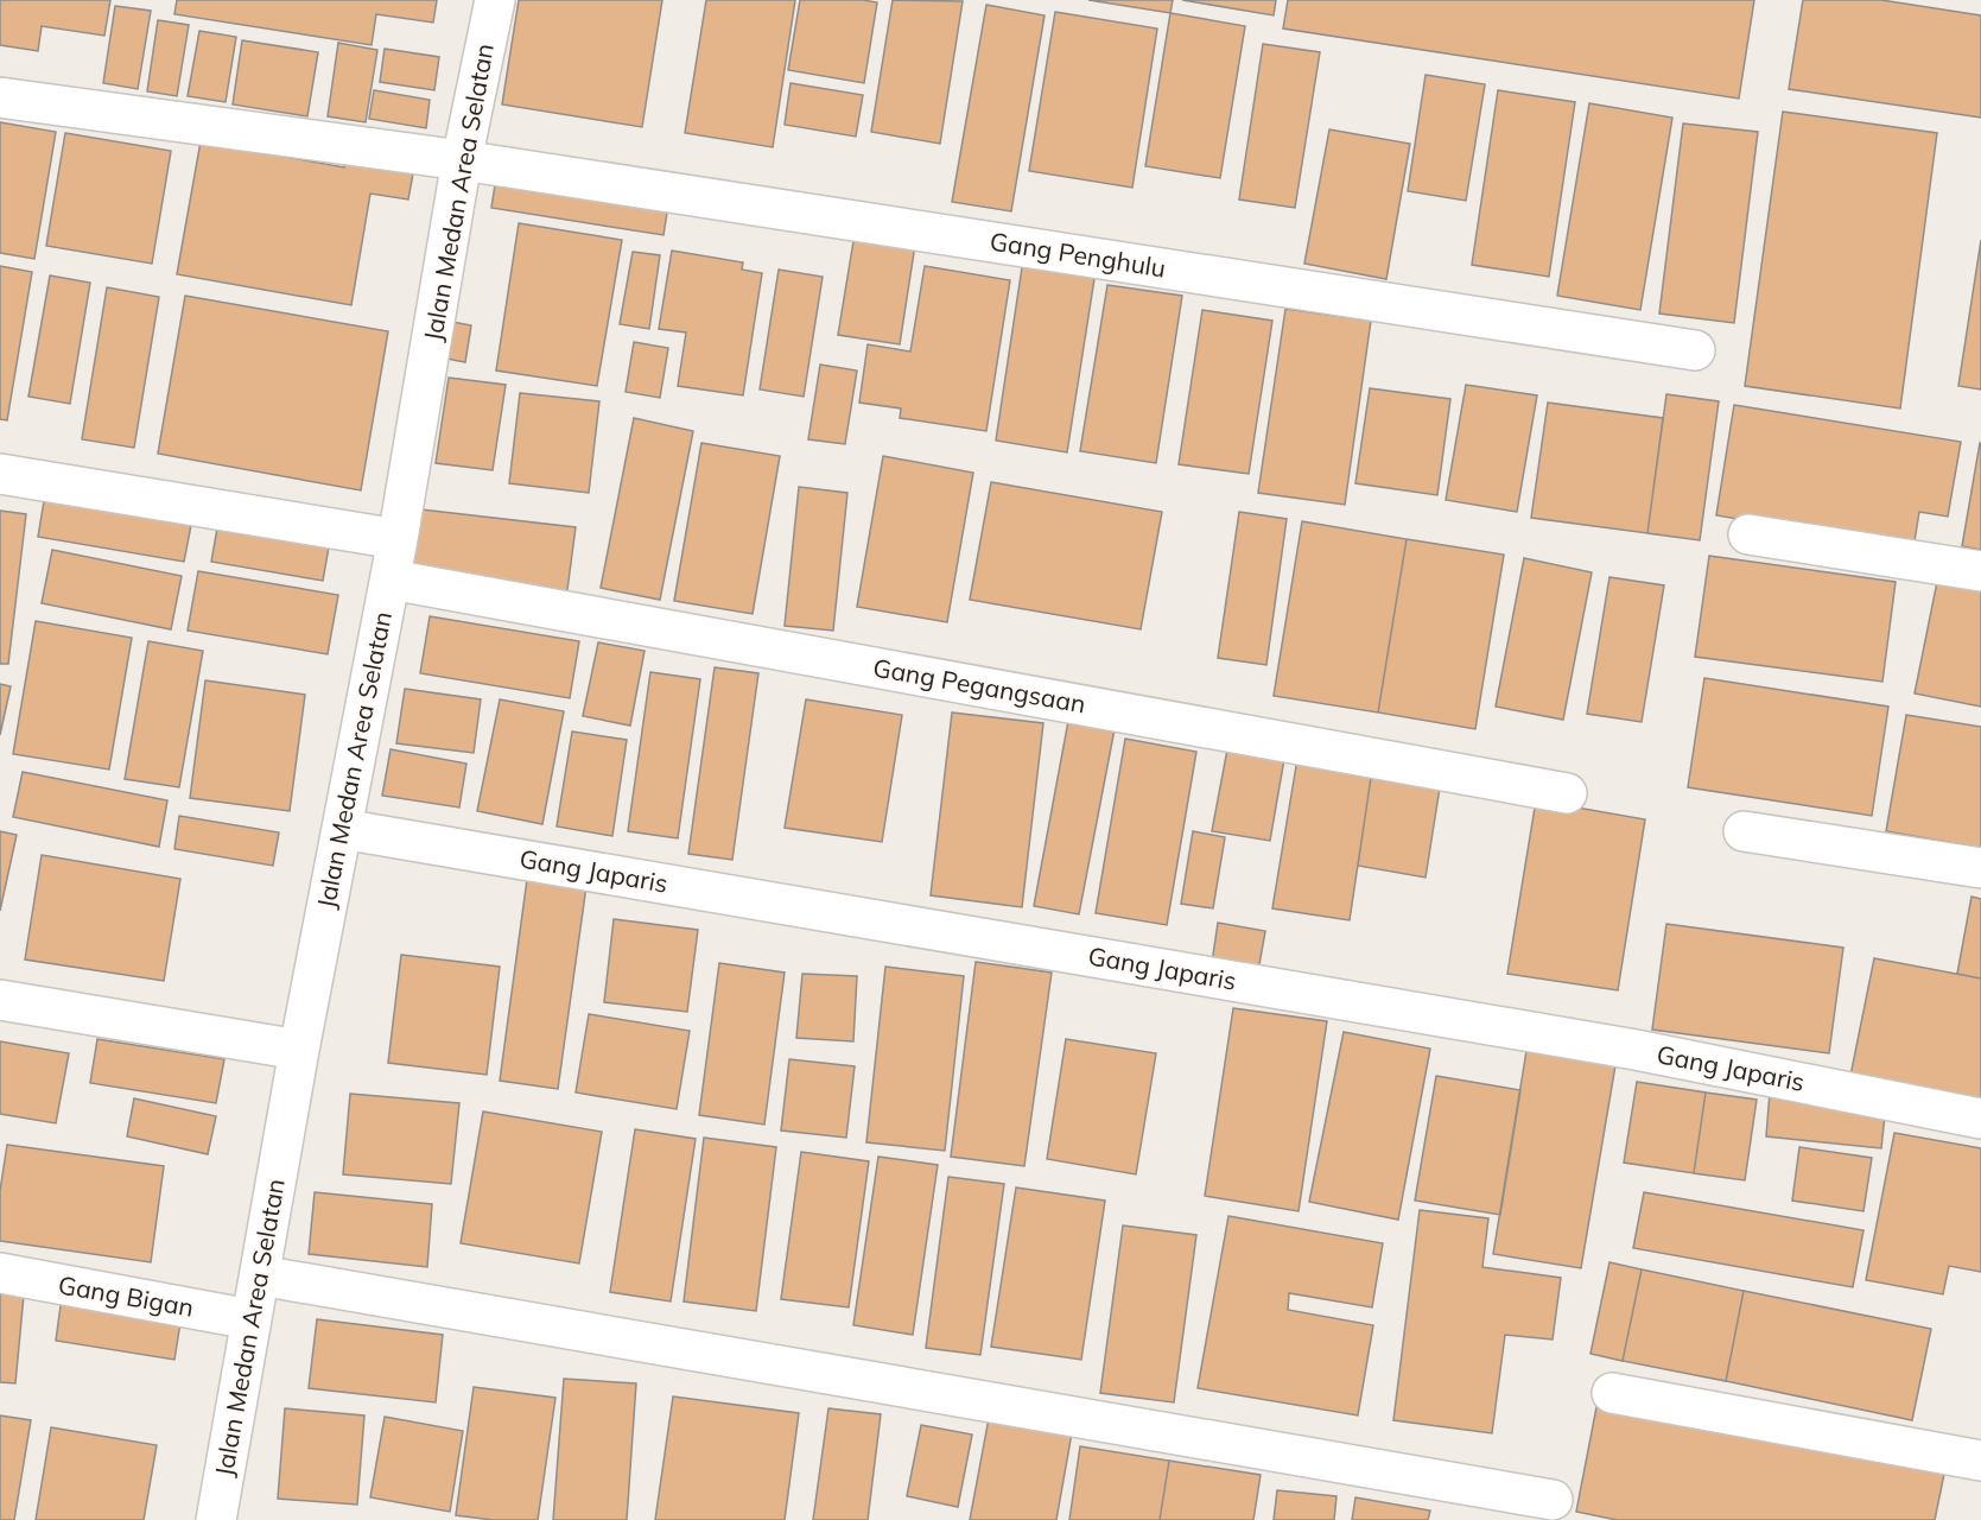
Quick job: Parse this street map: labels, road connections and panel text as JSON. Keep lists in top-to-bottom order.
{
  "streets": {
    "street": [
      "Jalan Medan Area Selatan",
      "Gang Penghulu",
      "Gang Pegangsaan",
      "Gang Japaris",
      "Gang Bigan"
    ]
  },
  "crossings": [
    ["Jalan Medan Area Selatan", "Gang Penghulu"],
    ["Jalan Medan Area Selatan", "Gang Pegangsaan"],
    ["Jalan Medan Area Selatan", "Gang Japaris"],
    ["Jalan Medan Area Selatan", "Gang Bigan"]
  ]
}
